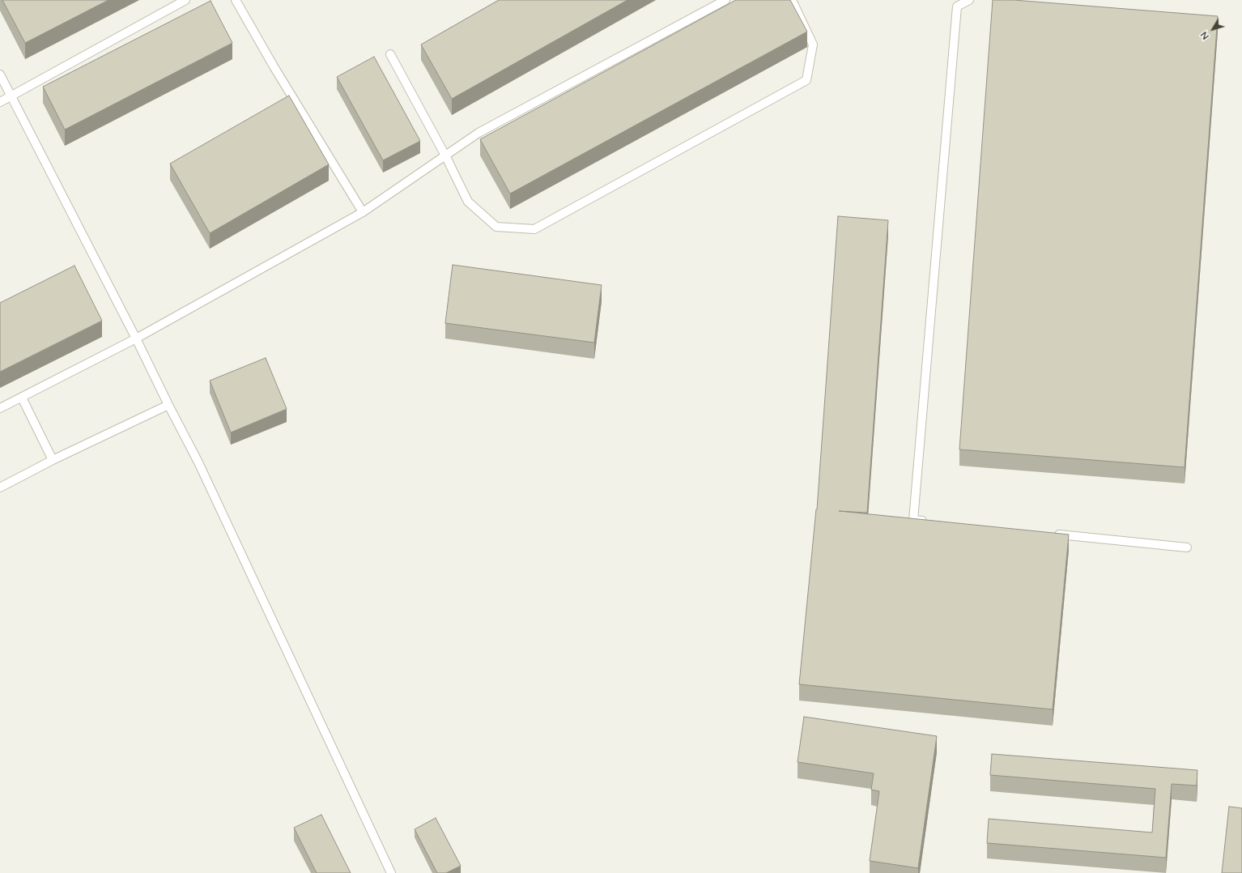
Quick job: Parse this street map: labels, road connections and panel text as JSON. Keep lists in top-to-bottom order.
{
  "north": "bottom left"
}
